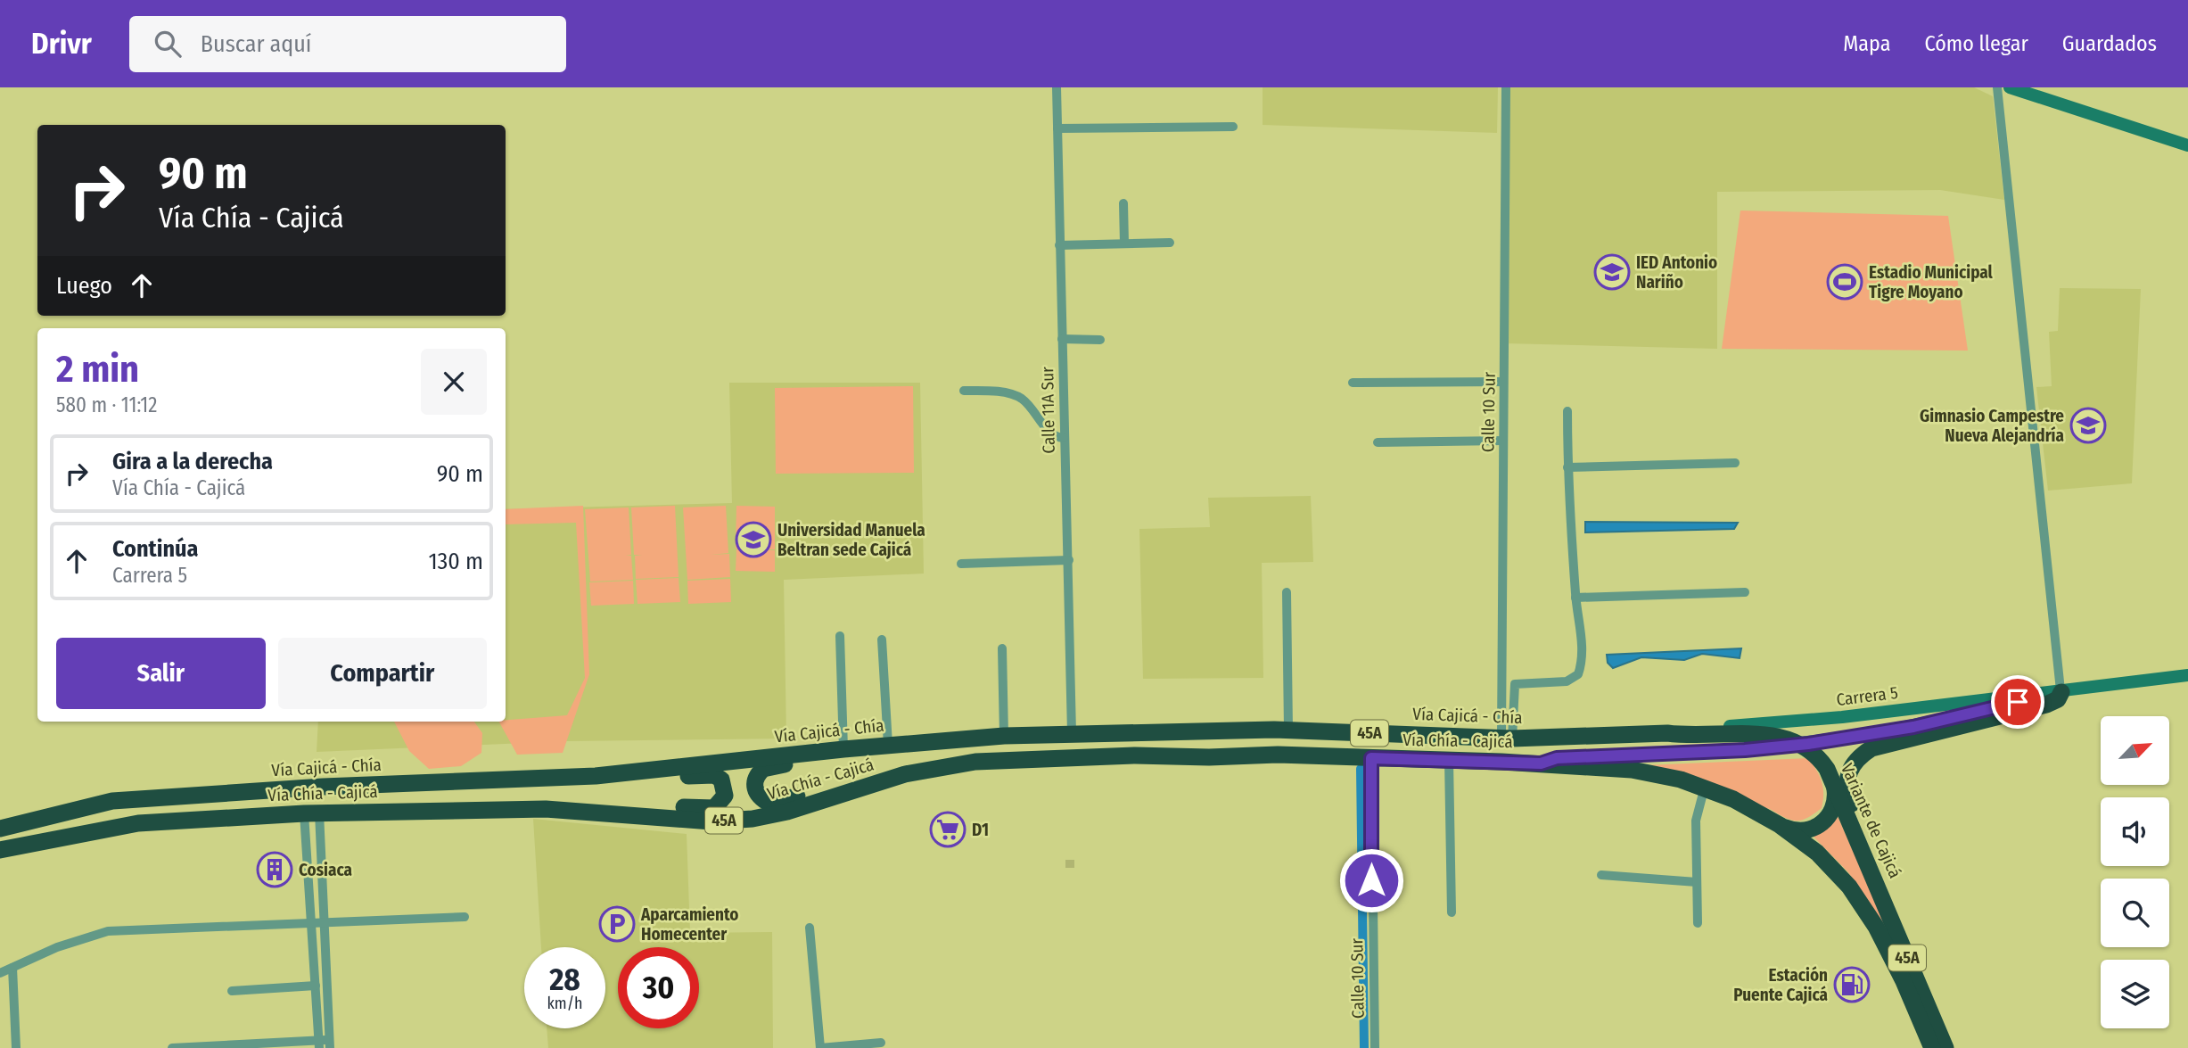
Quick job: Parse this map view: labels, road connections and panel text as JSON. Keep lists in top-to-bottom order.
{
  "streets": {
    "highway": [
      "Vía Cajicá - Chía",
      "45A",
      "Vía Chía - Cajicá",
      "Variante de Cajicá"
    ],
    "main road": ["Carrera 5"],
    "street": ["Calle 11A Sur", "Calle 10 Sur"]
  },
  "crossings": [
    ["Calle 11A Sur", "Vía Cajicá - Chía"],
    ["Calle 10 Sur", "Vía Cajicá - Chía"],
    ["Calle 10 Sur", "Vía Chía - Cajicá"],
    ["Carrera 5", "Vía Cajicá - Chía"],
    ["Carrera 5", "45A"],
    ["Carrera 5", "Vía Chía - Cajicá"],
    ["Carrera 5", "Variante de Cajicá"],
    ["Vía Cajicá - Chía", "Variante de Cajicá"],
    ["45A", "Vía Chía - Cajicá"]
  ],
  "places": {
    "school or university": ["IED Antonio Nariño", "Gimnasio Campestre Nueva Alejandría", "Universidad Manuela Beltran sede Cajicá"],
    "sports": ["Estadio Municipal Tigre Moyano"],
    "supermarket": ["D1"],
    "building": ["Cosiaca"],
    "parking": ["Aparcamiento Homecenter"],
    "fuel station": ["Estación Puente Cajicá"]
  },
  "north": "top right",
  "page": {
    "header": "Drivr",
    "search": "Buscar aquí",
    "nav": ["Mapa", "Cómo llegar", "Guardados"],
    "turn": ["90 m", "Vía Chía - Cajicá"],
    "then": "Luego",
    "heading": ["2 min", "580 m · 11:12"],
    "list": [
      {
        "name": "Gira a la derecha",
        "note": "Vía Chía - Cajicá",
        "value": "90 m"
      },
      {
        "name": "Continúa",
        "note": "Carrera 5",
        "value": "130 m"
      }
    ],
    "buttons": ["Salir", "Compartir"],
    "speed": "28 km/h",
    "limit": "30"
  }
}
